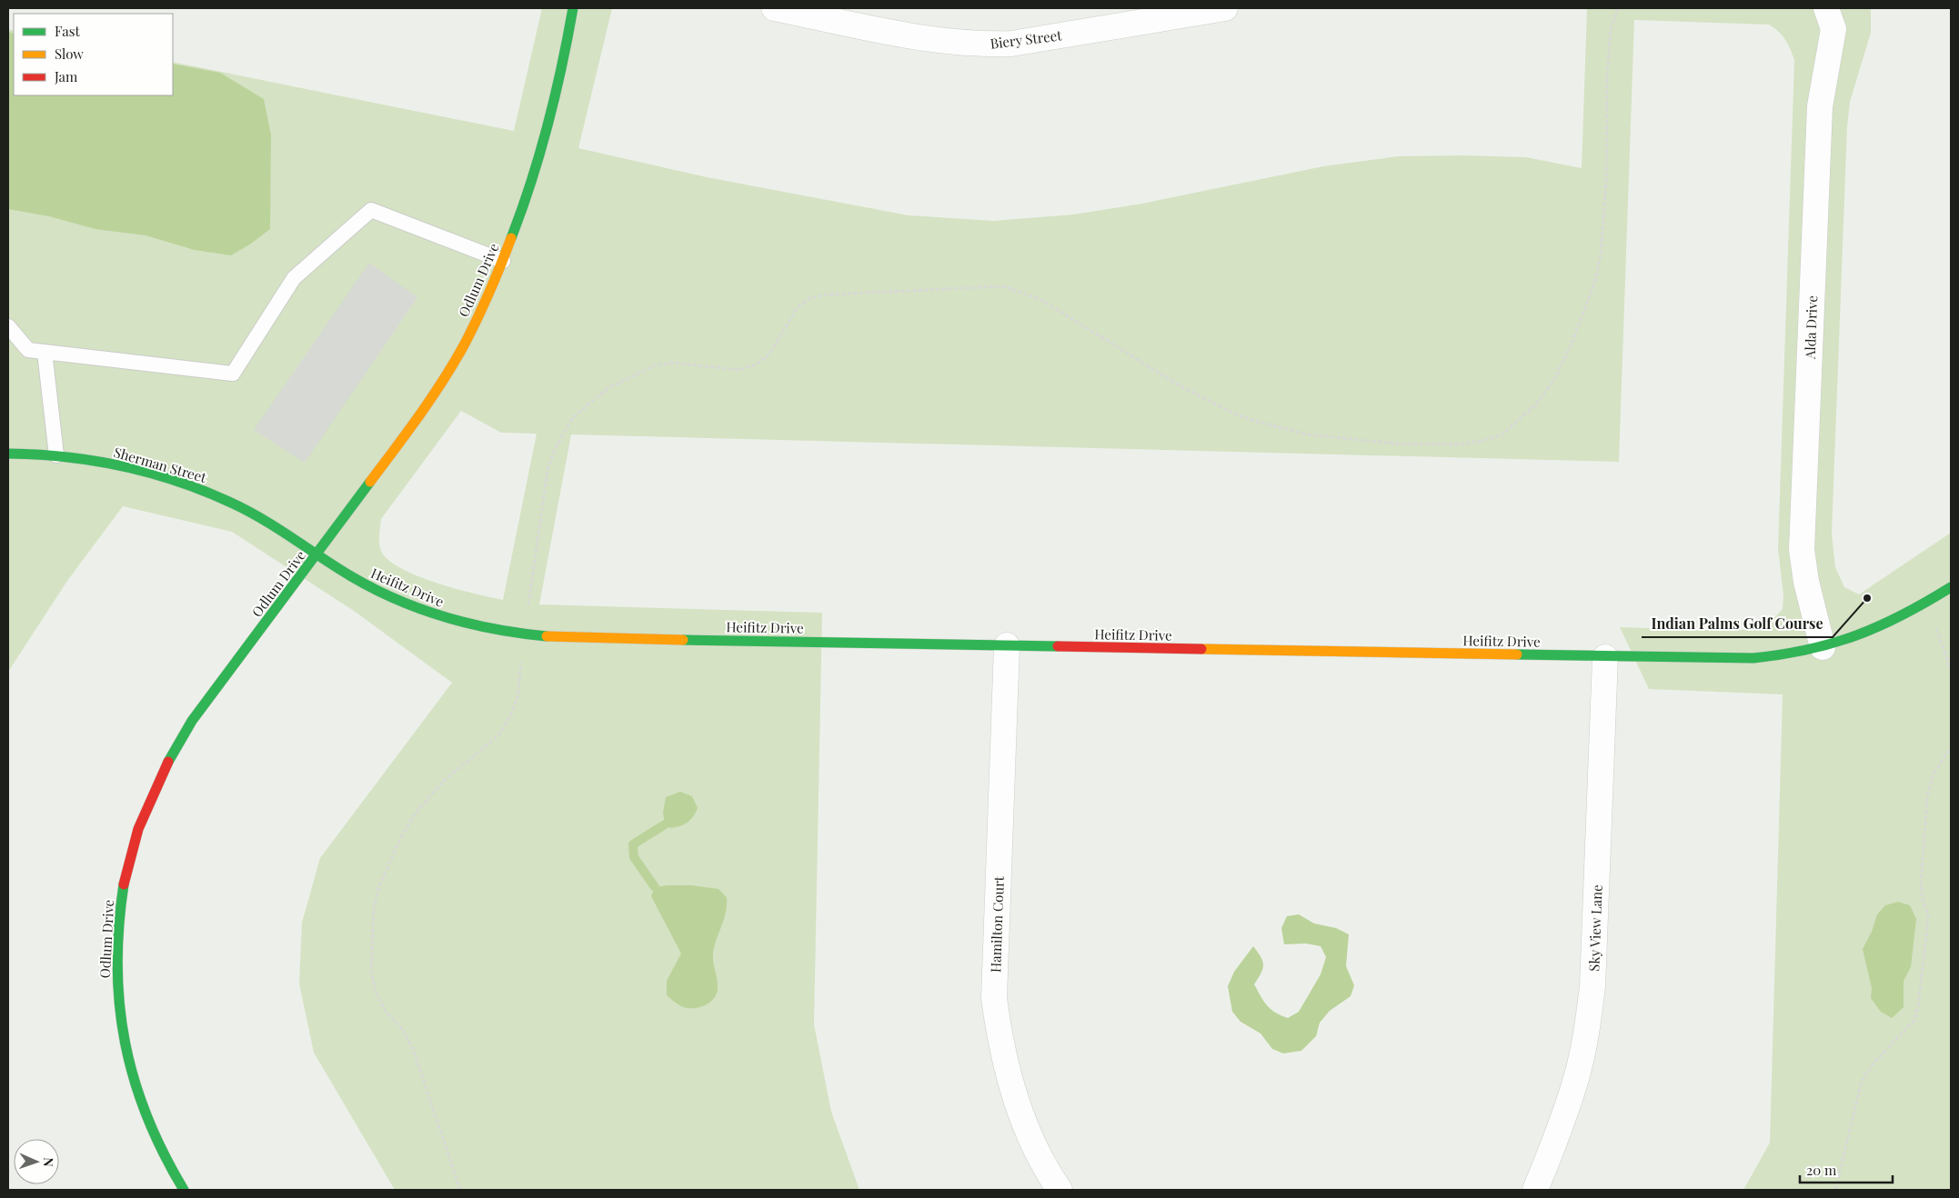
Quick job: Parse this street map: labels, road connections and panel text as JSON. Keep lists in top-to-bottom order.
{
  "streets": {
    "street": [
      "Biery Street",
      "Odlum Drive",
      "Alda Drive",
      "Sherman Street",
      "Heifitz Drive",
      "Hamilton Court",
      "Sky View Lane"
    ]
  },
  "crossings": [
    ["Odlum Drive", "Sherman Street"],
    ["Odlum Drive", "Heifitz Drive"],
    ["Alda Drive", "Heifitz Drive"],
    ["Sherman Street", "Heifitz Drive"],
    ["Heifitz Drive", "Hamilton Court"],
    ["Heifitz Drive", "Sky View Lane"]
  ],
  "places": ["Indian Palms Golf Course"],
  "legend": ["Fast", "Slow", "Jam"],
  "scale_bar": "20 m",
  "north": "right"
}
